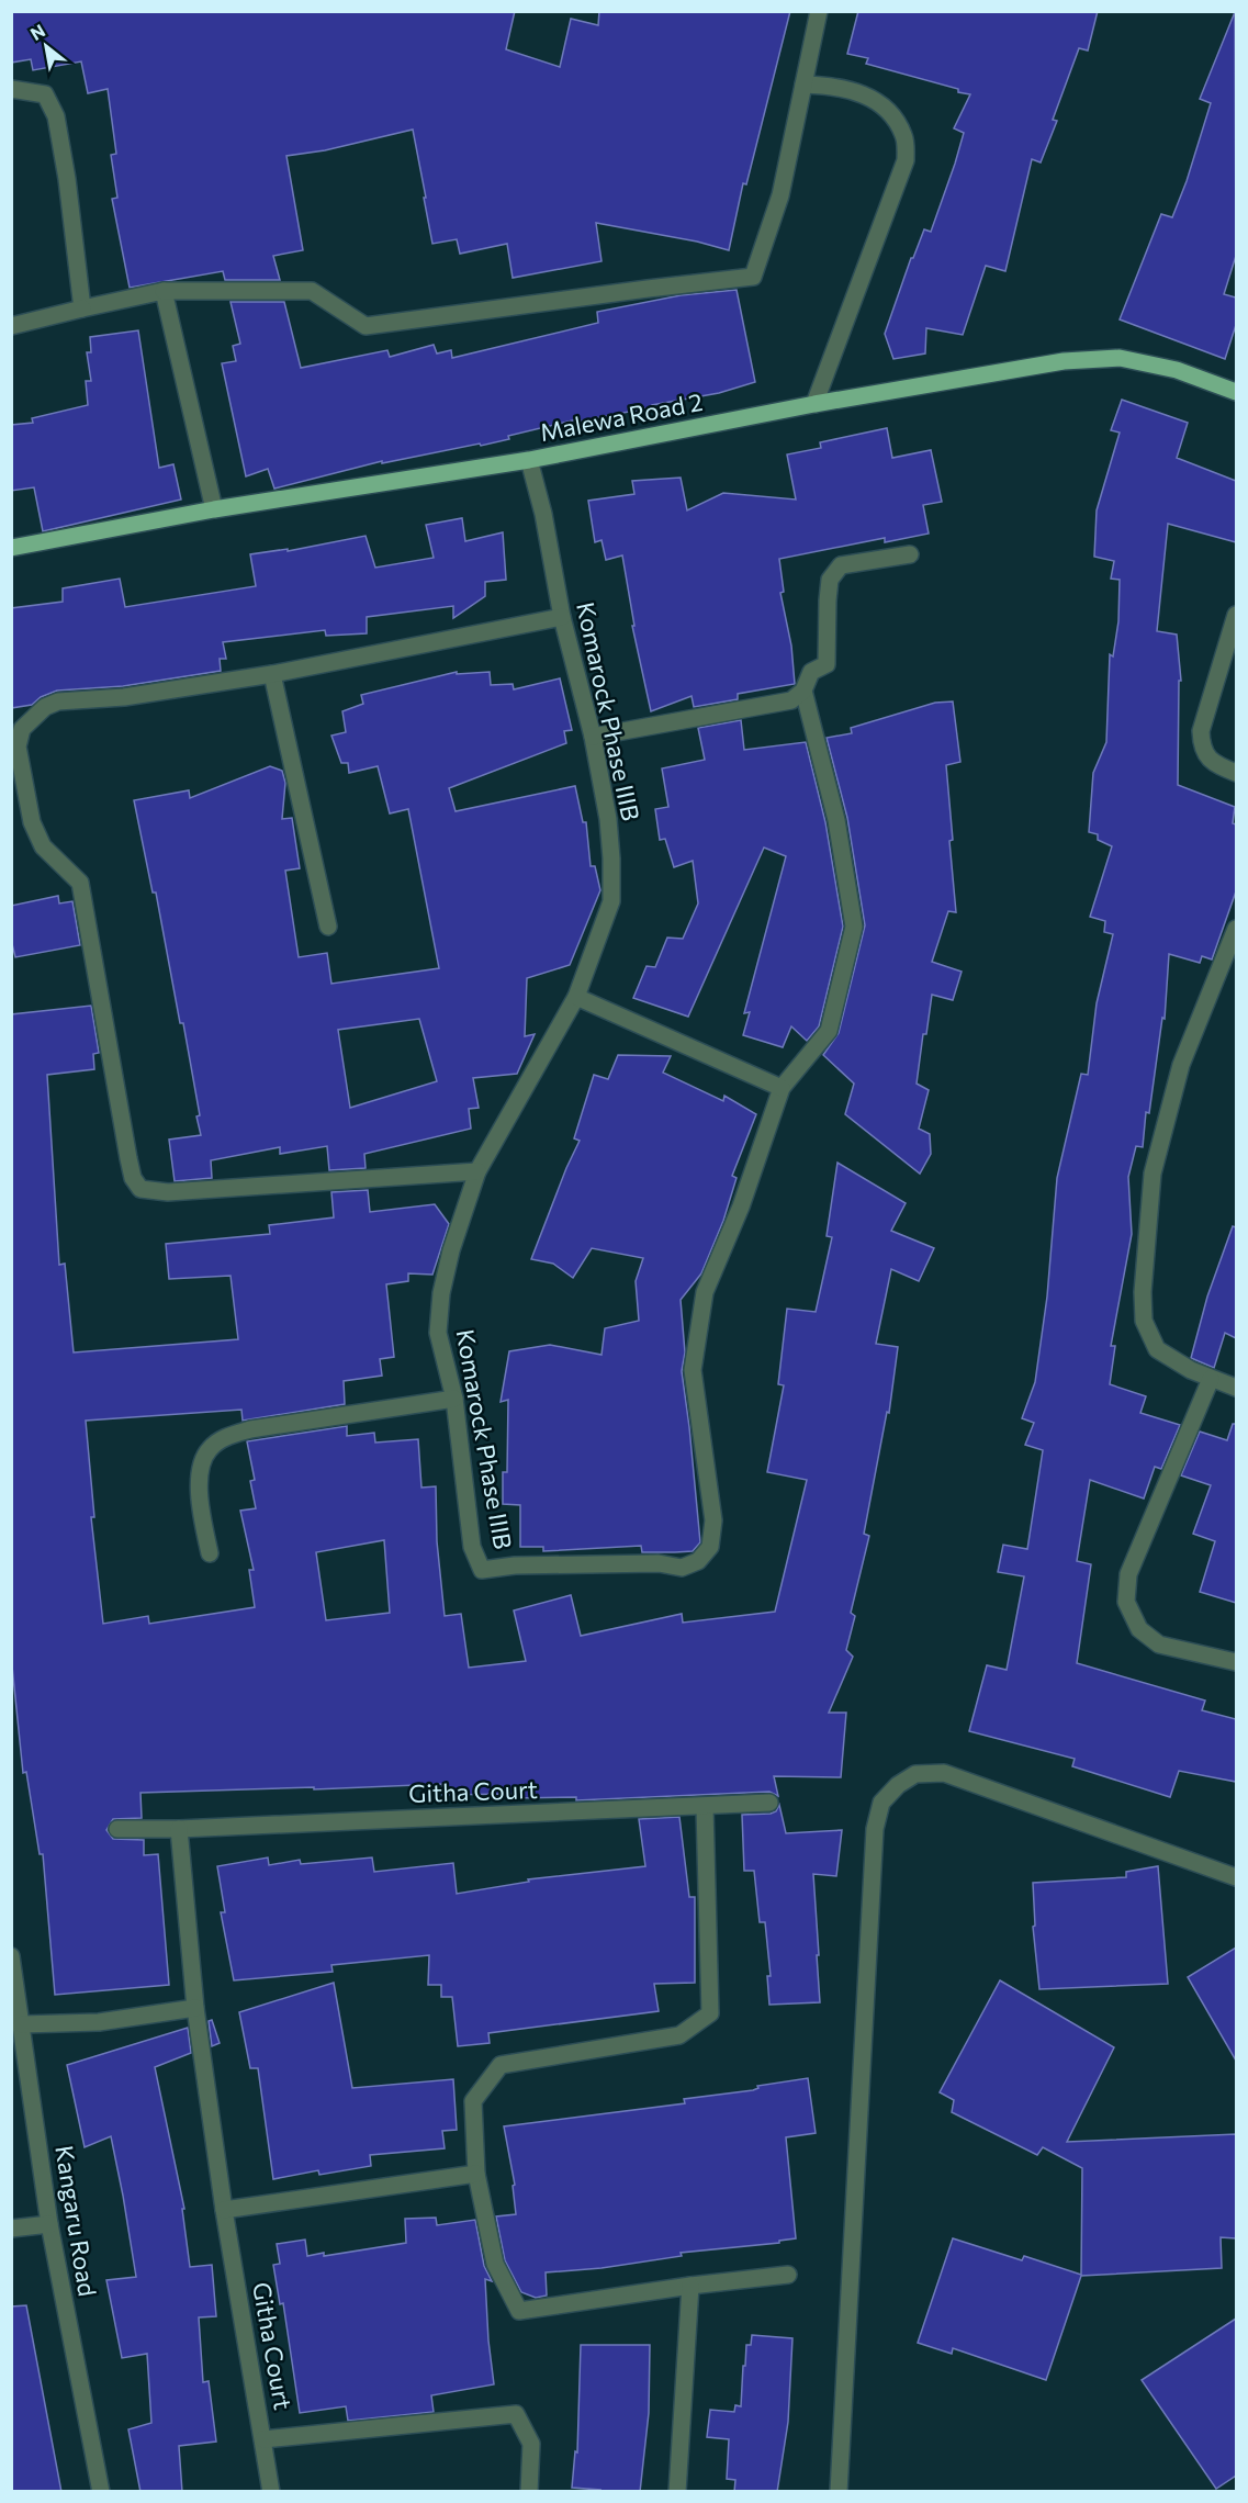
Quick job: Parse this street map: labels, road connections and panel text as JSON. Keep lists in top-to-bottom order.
{
  "streets": {
    "main road": ["Malewa Road 2"],
    "street": ["Komarock Phase IIIB", "Githa Court", "Kangaru Road"]
  },
  "crossings": [
    ["Malewa Road 2", "Komarock Phase IIIB"]
  ],
  "north": "top left"
}
